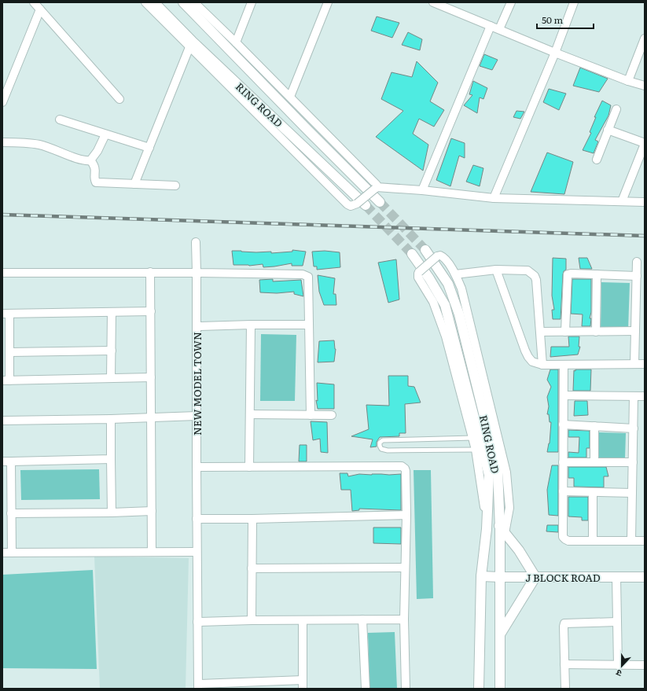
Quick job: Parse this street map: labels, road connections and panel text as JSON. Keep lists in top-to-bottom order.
{
  "streets": {
    "street": ["RING ROAD", "NEW MODEL TOWN", "J BLOCK ROAD"]
  },
  "crossings": [
    ["RING ROAD", "J BLOCK ROAD"]
  ],
  "scale_bar": "50 m",
  "north": "bottom"
}
